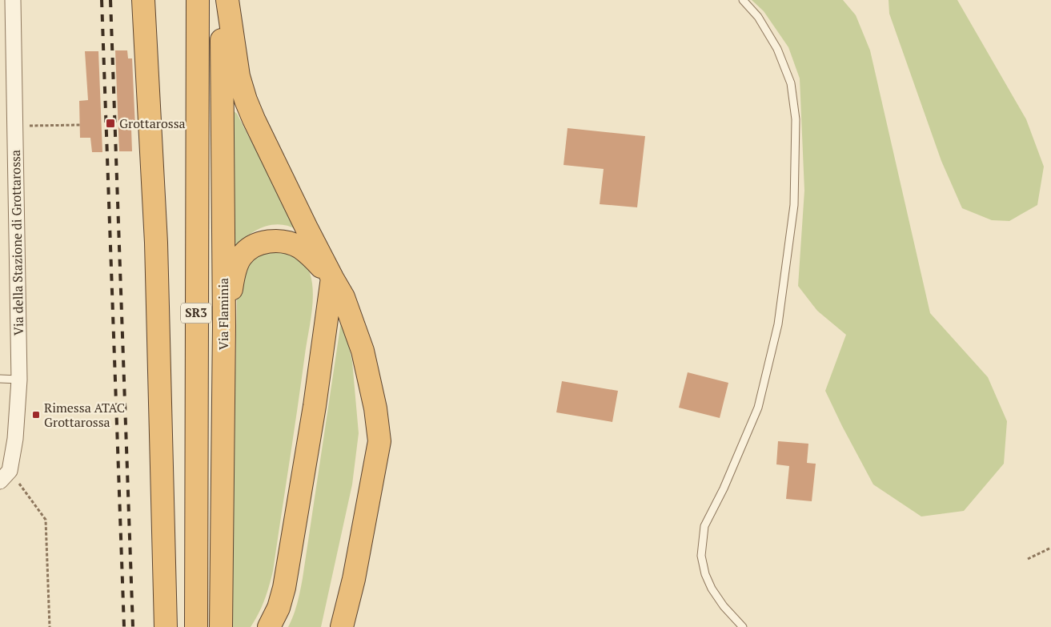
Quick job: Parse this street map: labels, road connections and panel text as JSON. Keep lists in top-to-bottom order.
{
  "streets": {
    "highway": ["SR3", "Via Flaminia"],
    "street": ["Via della Stazione di Grottarossa"]
  },
  "places": {
    "transit": ["Grottarossa", "Rimessa ATAC Grottarossa"]
  }
}
